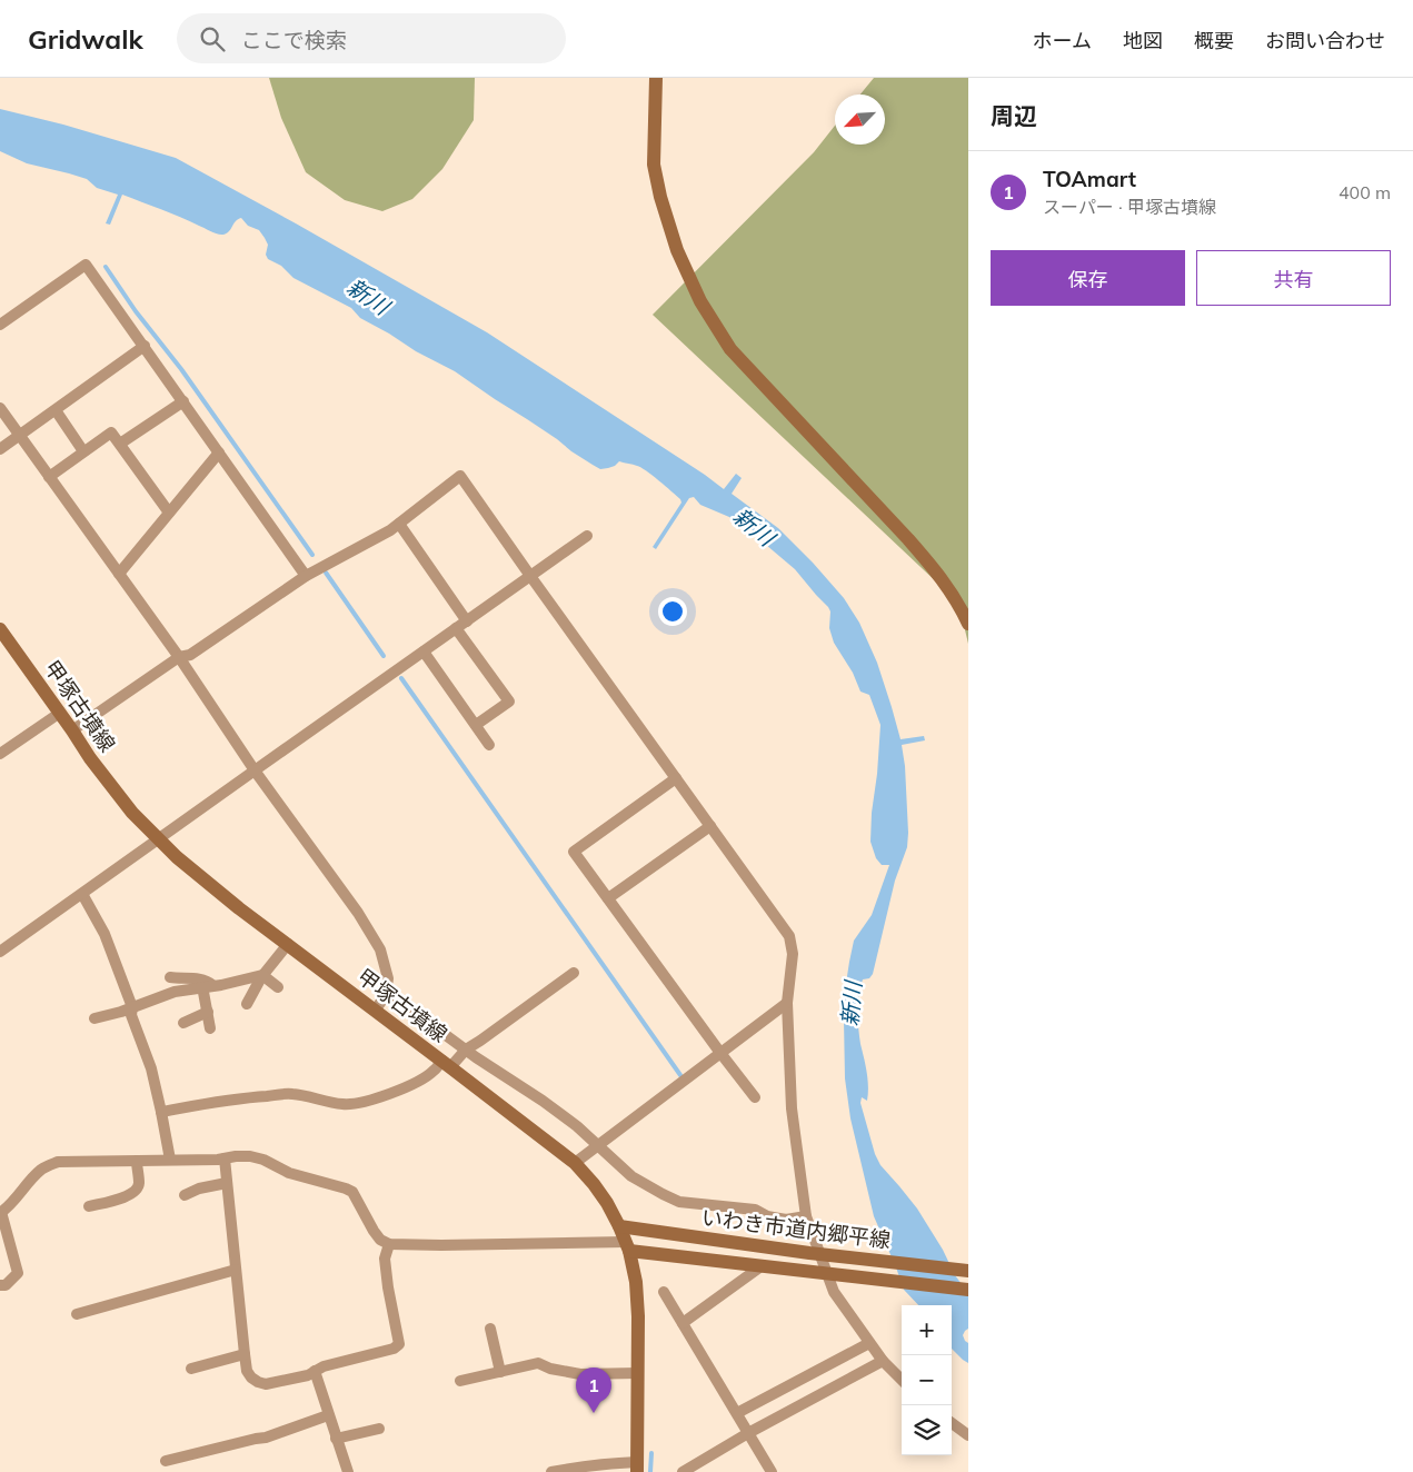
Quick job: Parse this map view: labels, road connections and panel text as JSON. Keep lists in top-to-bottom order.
{
  "streets": {
    "street": ["甲塚古墳線", "いわき市道内郷平線"]
  },
  "crossings": [
    ["甲塚古墳線", "いわき市道内郷平線"]
  ],
  "water": ["新川"],
  "north": "bottom left",
  "page": {
    "header": "Gridwalk",
    "search": "ここで検索",
    "nav": [
      "ホーム",
      "地図",
      "概要",
      "お問い合わせ"
    ],
    "heading": "周辺",
    "list": [
      {
        "mark": "1",
        "name": "TOAmart",
        "note": "スーパー · 甲塚古墳線",
        "value": "400 m"
      }
    ],
    "buttons": ["保存", "共有"],
    "map_buttons": ["+", "−"],
    "pins": "1"
  }
}
